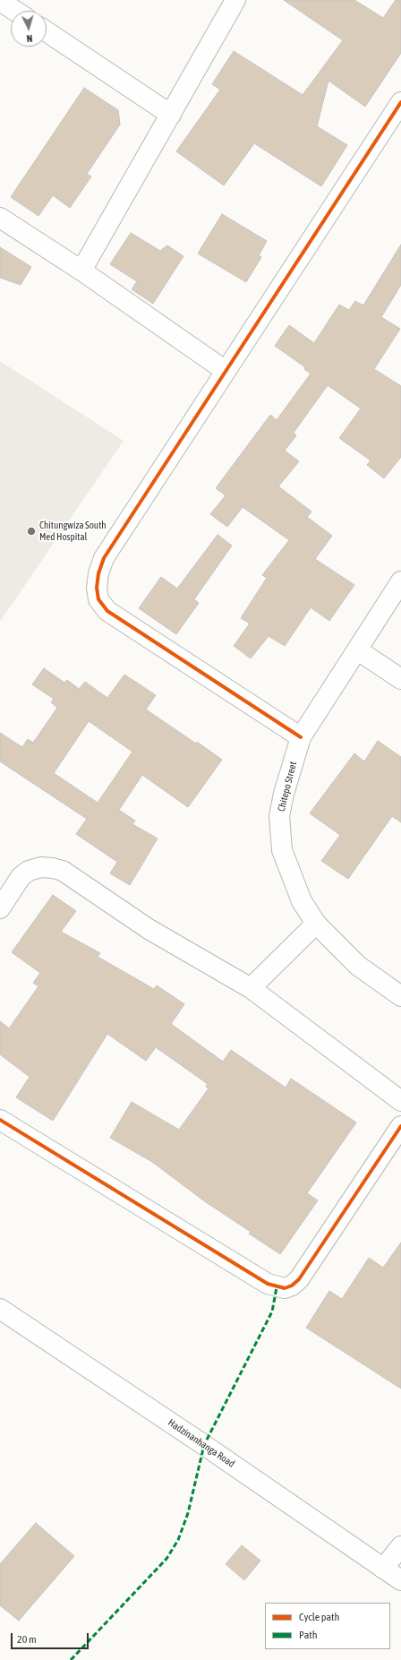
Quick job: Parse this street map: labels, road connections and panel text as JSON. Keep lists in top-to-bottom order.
{
  "streets": {
    "street": ["Chitepo Street", "Hadzinanhanga Road"]
  },
  "places": ["Chitungwiza South Med Hospital"],
  "legend": ["Cycle path", "Path"],
  "scale_bar": "20 m",
  "north": "bottom"
}
